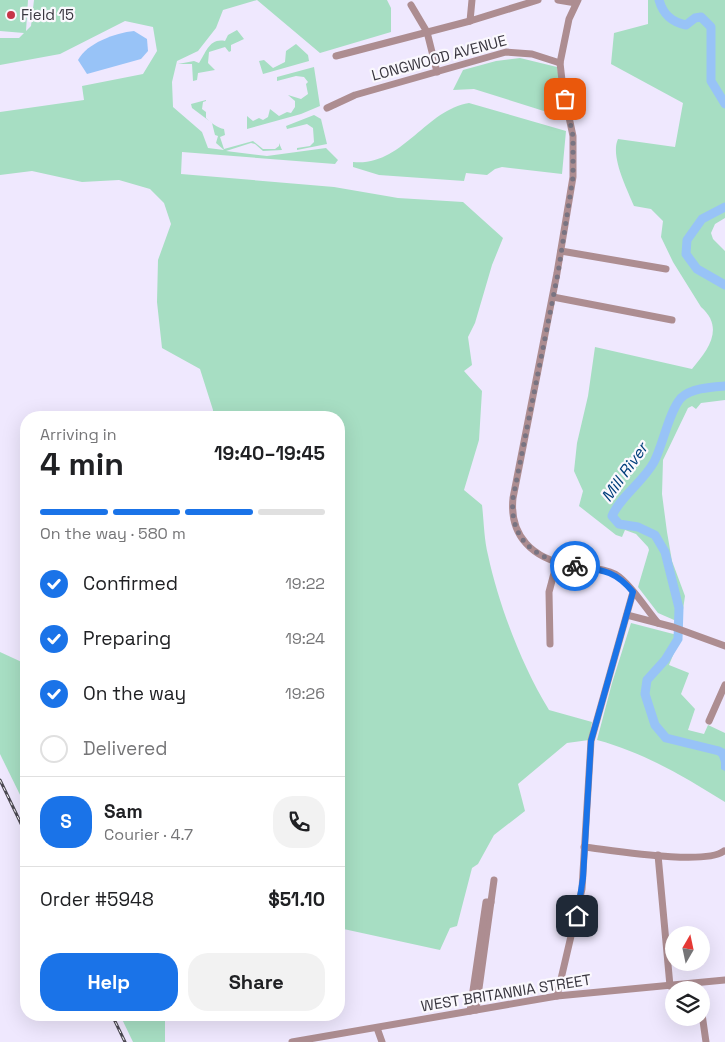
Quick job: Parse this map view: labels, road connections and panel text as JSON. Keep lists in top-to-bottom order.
{
  "streets": {
    "street": ["LONGWOOD AVENUE", "WEST BRITANNIA STREET"]
  },
  "water": ["Mill River"],
  "places": ["Field 15"],
  "north": "top",
  "page": {
    "heading": ["4 min", "Arriving in", "19:40–19:45"],
    "panel": [
      "Sam",
      "Courier · 4.7",
      "Order #5948",
      "$51.10"
    ],
    "bar": "On the way · 580 m",
    "list": [
      ["Confirmed", "19:22"],
      ["Preparing", "19:24"],
      ["On the way", "19:26"],
      "Delivered"
    ],
    "round": "S",
    "buttons": ["Help", "Share"]
  }
}
